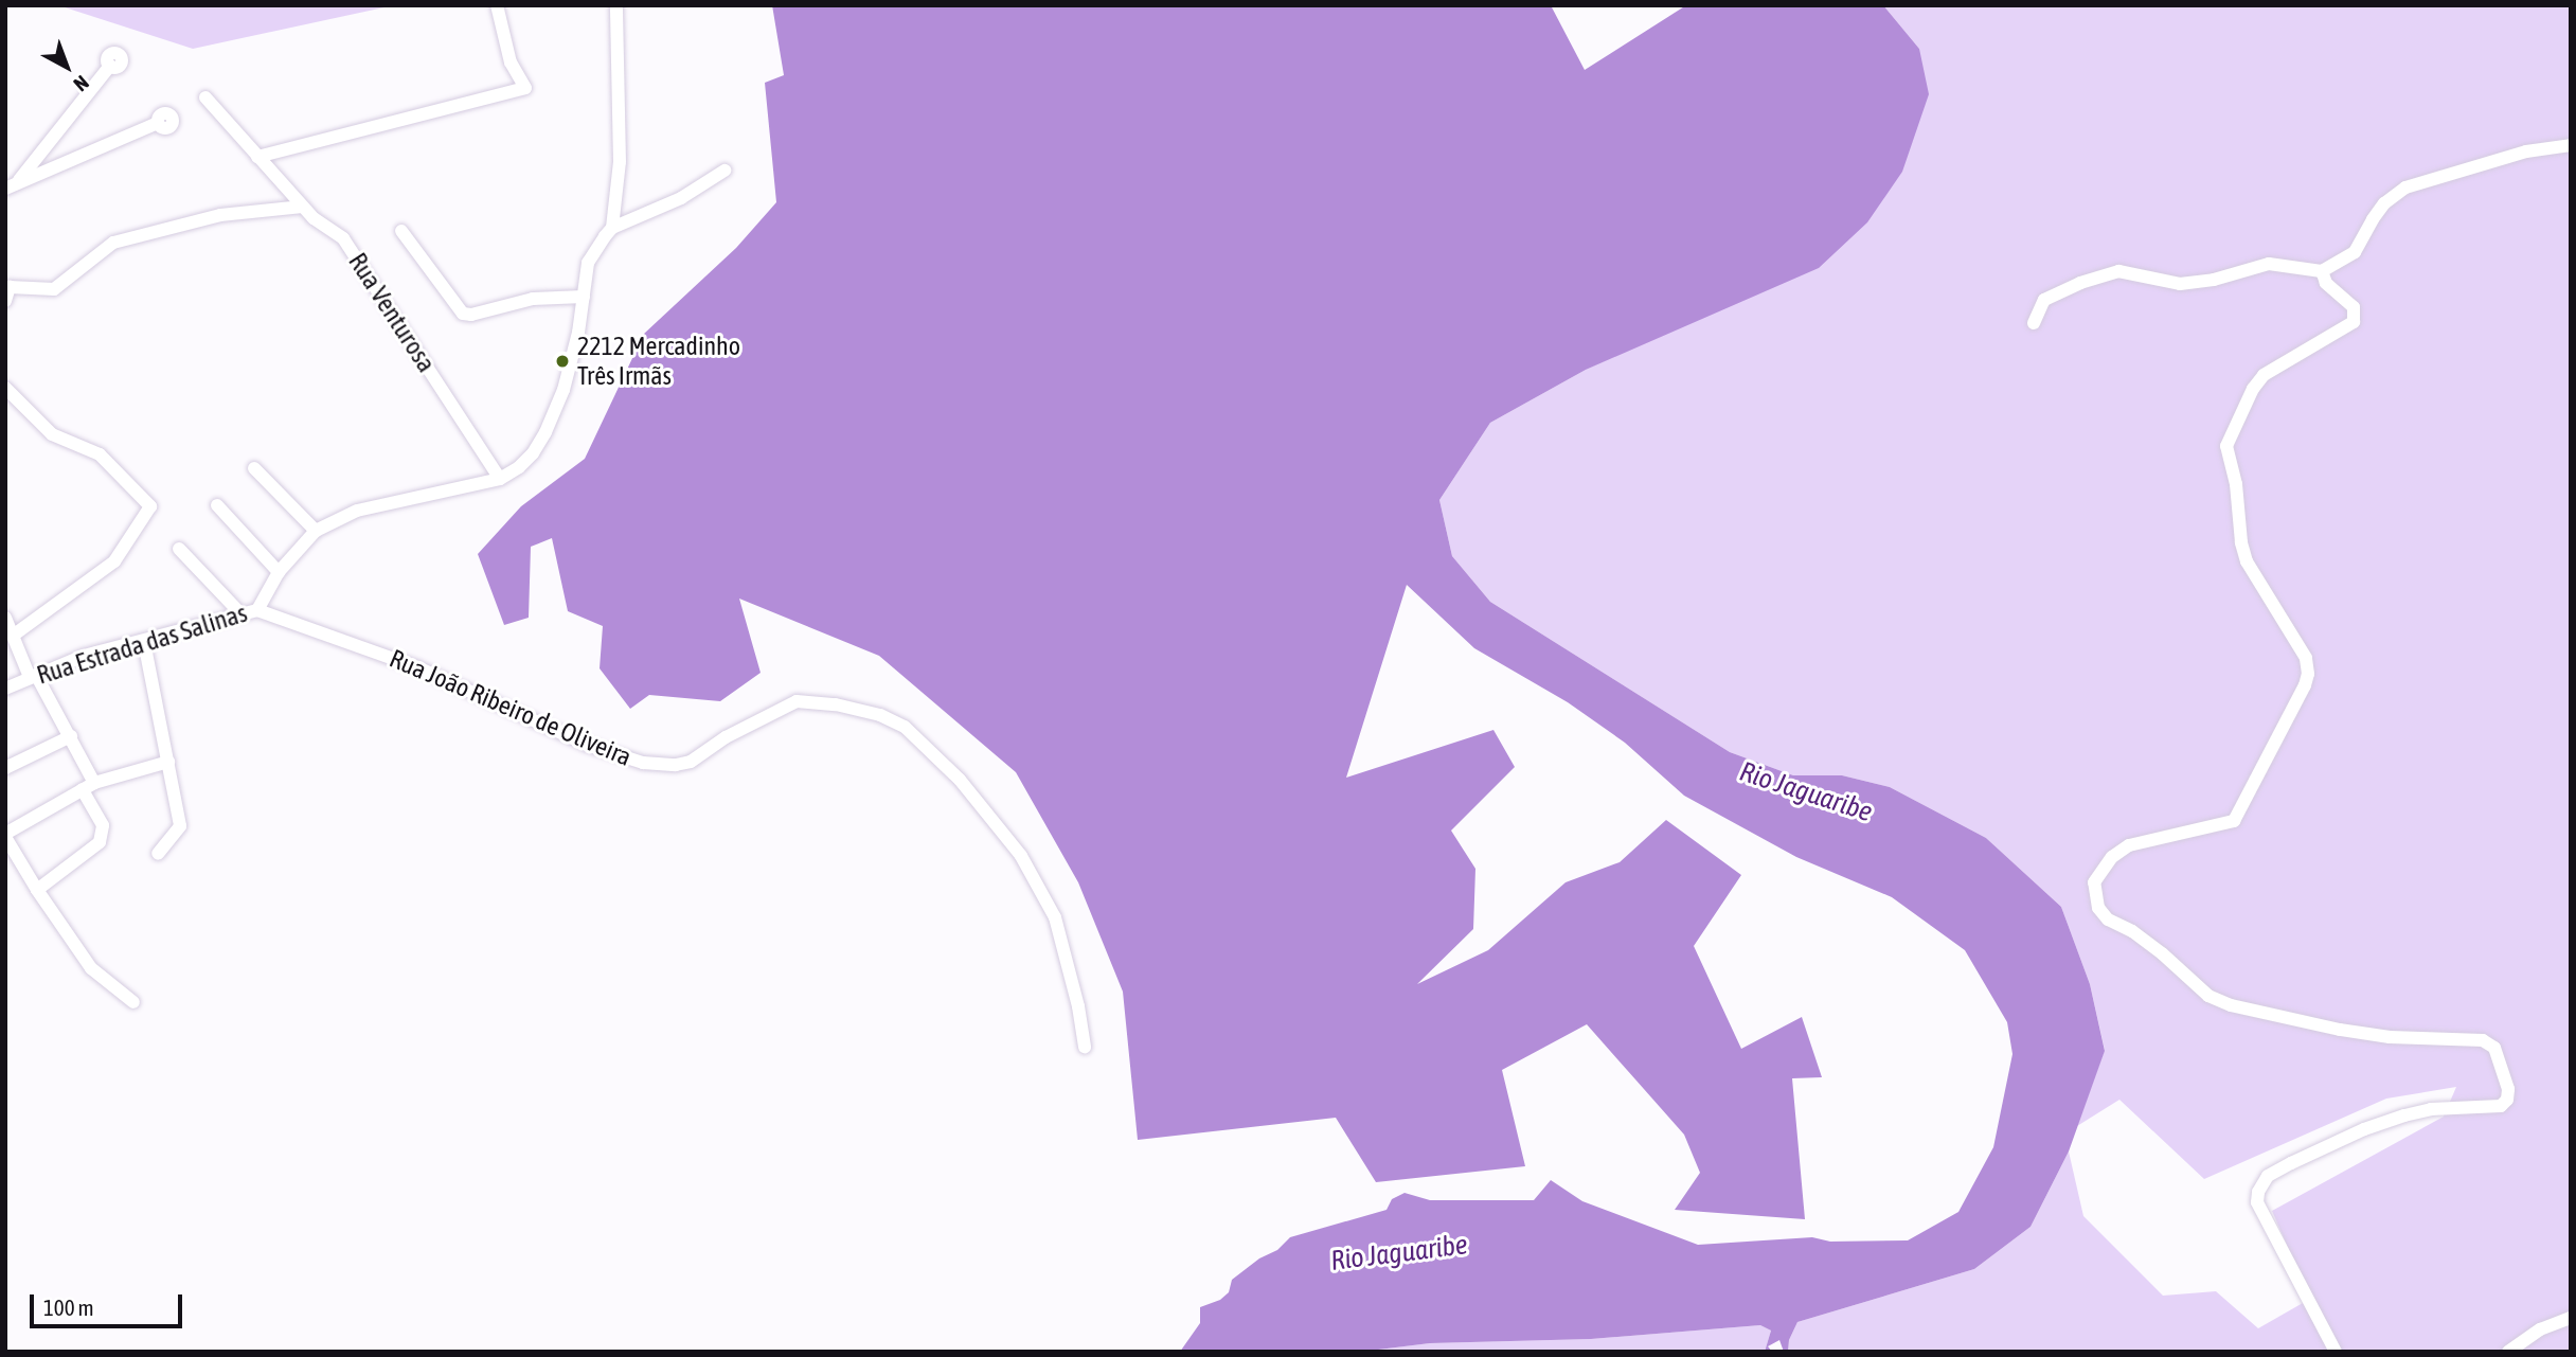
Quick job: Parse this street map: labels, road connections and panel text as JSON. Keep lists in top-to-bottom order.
{
  "streets": {
    "street": ["Rua Venturosa", "Rua Estrada das Salinas", "Rua João Ribeiro de Oliveira"]
  },
  "crossings": [
    ["Rua Venturosa", "Rua Estrada das Salinas"],
    ["Rua Estrada das Salinas", "Rua João Ribeiro de Oliveira"]
  ],
  "water": ["Rio Jaguaribe"],
  "places": ["2212 Mercadinho Três Irmãs"],
  "scale_bar": "100 m",
  "north": "bottom right"
}
